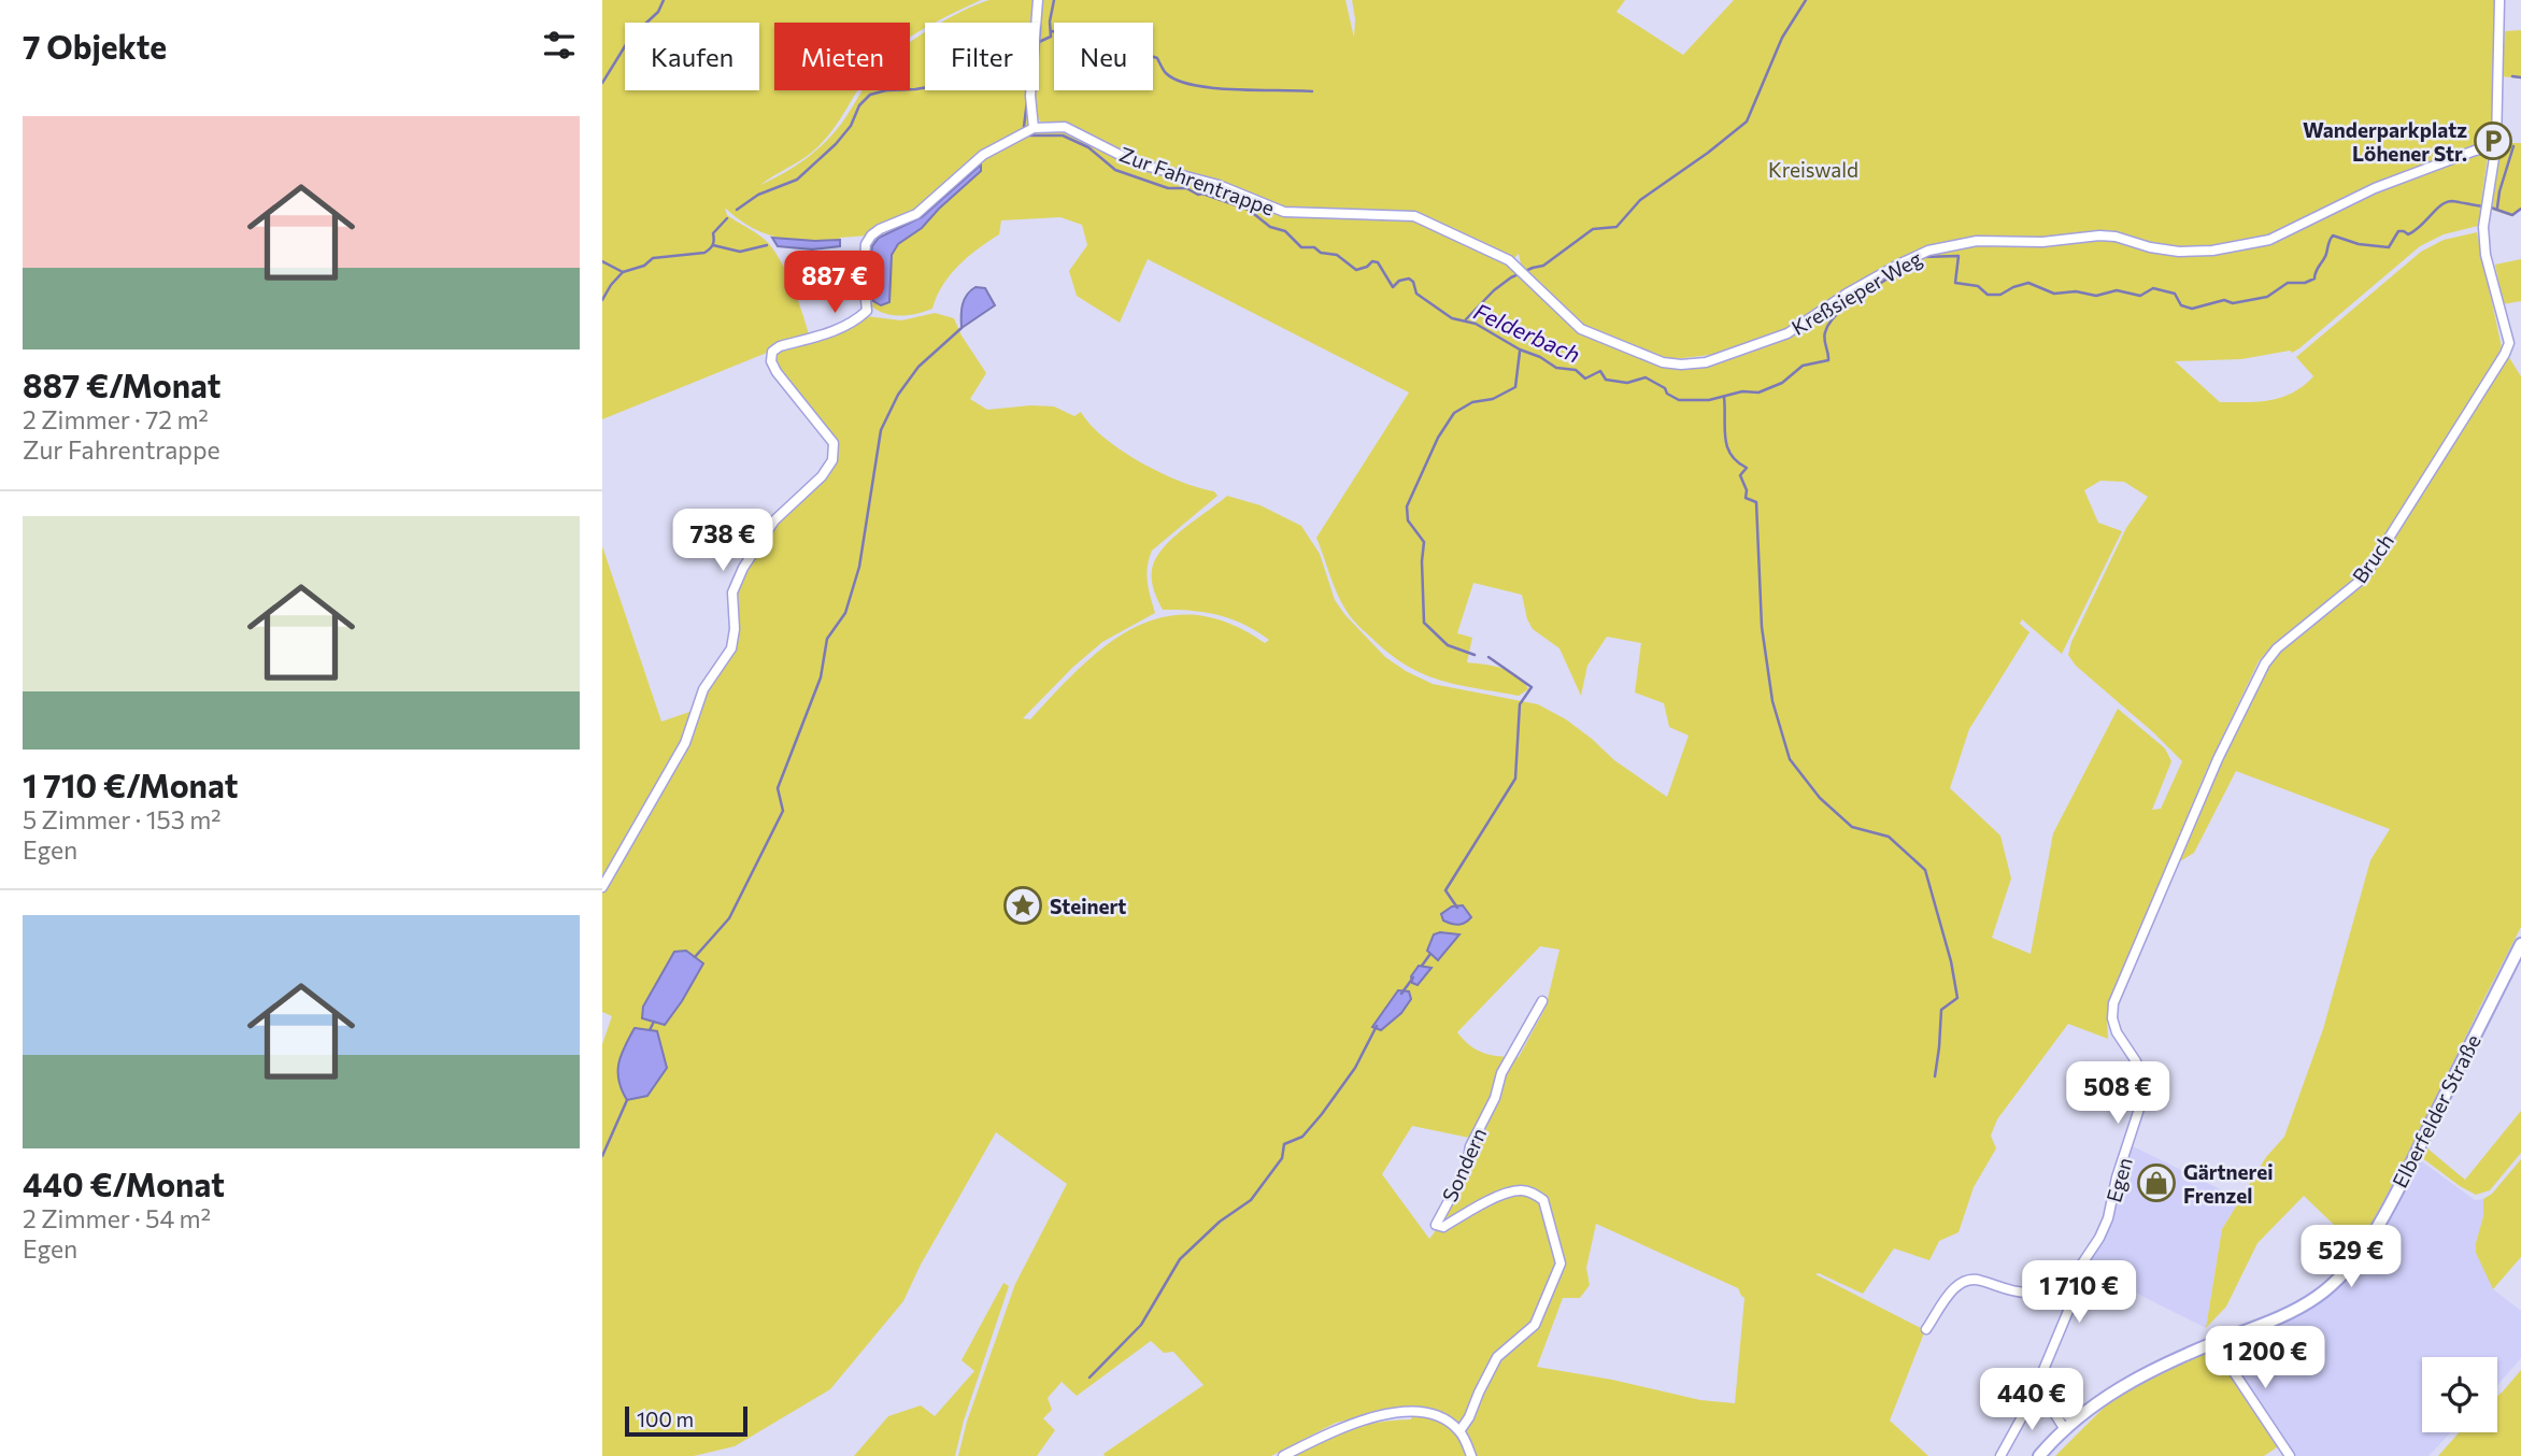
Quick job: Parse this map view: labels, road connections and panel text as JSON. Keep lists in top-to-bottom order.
{
  "streets": {
    "main road": ["Elberfelder Straße"],
    "street": [
      "Zur Fahrentrappe",
      "Kreßsieper Weg",
      "Bruch",
      "Sondern",
      "Egen"
    ]
  },
  "crossings": [
    ["Zur Fahrentrappe", "Kreßsieper Weg"],
    ["Kreßsieper Weg", "Bruch"],
    ["Bruch", "Egen"]
  ],
  "water": ["Felderbach"],
  "parks": ["Kreiswald"],
  "places": {
    "parking": ["Wanderparkplatz Löhener Str."],
    "place": ["Steinert"],
    "shop": ["Gärtnerei Frenzel"]
  },
  "scale_bar": "100 m",
  "page": {
    "heading": "7 Objekte",
    "chip": [
      "Kaufen",
      "Mieten",
      "Filter",
      "Neu"
    ],
    "list": [
      {
        "name": "887 €/Monat",
        "note": "2 Zimmer · 72 m² · Zur Fahrentrappe"
      },
      {
        "name": "1 710 €/Monat",
        "note": "5 Zimmer · 153 m² · Egen"
      },
      {
        "name": "440 €/Monat",
        "note": "2 Zimmer · 54 m² · Egen"
      }
    ],
    "price": [
      "887 €",
      "738 €",
      "508 €",
      "529 €",
      "1 710 €",
      "1 200 €",
      "440 €"
    ],
    "scale": "100 m"
  }
}
